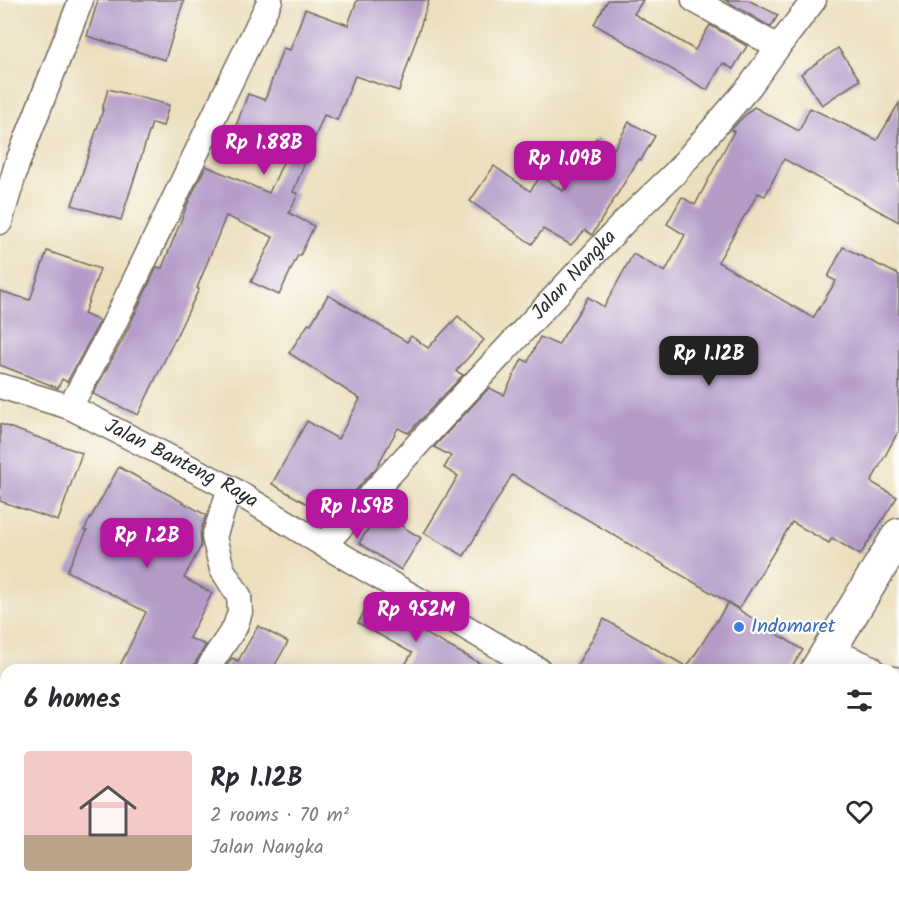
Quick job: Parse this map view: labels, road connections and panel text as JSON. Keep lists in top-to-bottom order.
{
  "streets": {
    "street": ["Jalan Nangka", "Jalan Banteng Raya"]
  },
  "crossings": [
    ["Jalan Nangka", "Jalan Banteng Raya"]
  ],
  "places": ["Indomaret"],
  "page": {
    "price": [
      "Rp 1.88B",
      "Rp 1.09B",
      "Rp 1.12B",
      "Rp 1.59B",
      "Rp 1.2B",
      "Rp 952M"
    ],
    "heading": "6 homes",
    "list": [
      {
        "name": "Rp 1.12B",
        "note": "2 rooms · 70 m² · Jalan Nangka"
      }
    ]
  }
}
